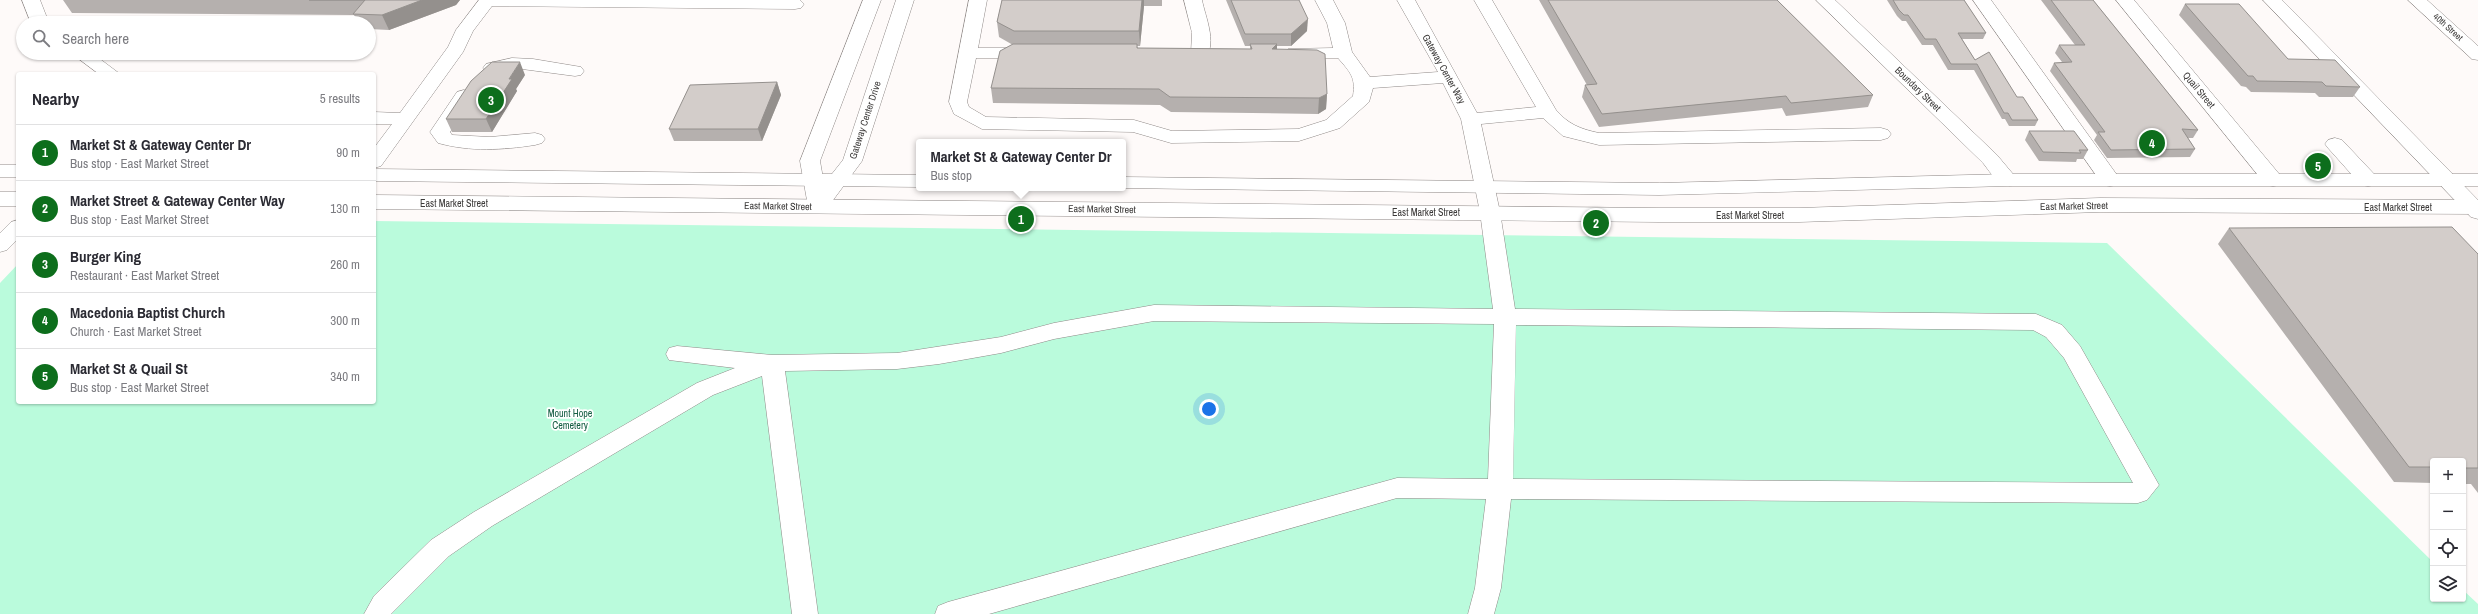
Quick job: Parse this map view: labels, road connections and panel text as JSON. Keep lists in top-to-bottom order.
{
  "streets": {
    "main road": [
      "40th Street",
      "Gateway Center Way",
      "Boundary Street",
      "Quail Street",
      "Gateway Center Drive",
      "East Market Street"
    ]
  },
  "crossings": [
    ["Gateway Center Way", "East Market Street"],
    ["Gateway Center Drive", "East Market Street"]
  ],
  "parks": ["Mount Hope Cemetery"],
  "page": {
    "search": "Search here",
    "heading": ["Nearby", "5 results"],
    "pins": [
      "3",
      "4",
      "5",
      "1",
      "2"
    ],
    "list": [
      {
        "mark": "1",
        "name": "Market St & Gateway Center Dr",
        "note": "Bus stop · East Market Street",
        "value": "90 m"
      },
      {
        "mark": "2",
        "name": "Market Street & Gateway Center Way",
        "note": "Bus stop · East Market Street",
        "value": "130 m"
      },
      {
        "mark": "3",
        "name": "Burger King",
        "note": "Restaurant · East Market Street",
        "value": "260 m"
      },
      {
        "mark": "4",
        "name": "Macedonia Baptist Church",
        "note": "Church · East Market Street",
        "value": "300 m"
      },
      {
        "mark": "5",
        "name": "Market St & Quail St",
        "note": "Bus stop · East Market Street",
        "value": "340 m"
      }
    ],
    "popup": ["Market St & Gateway Center Dr", "Bus stop"],
    "map_buttons": ["+", "−"]
  }
}
